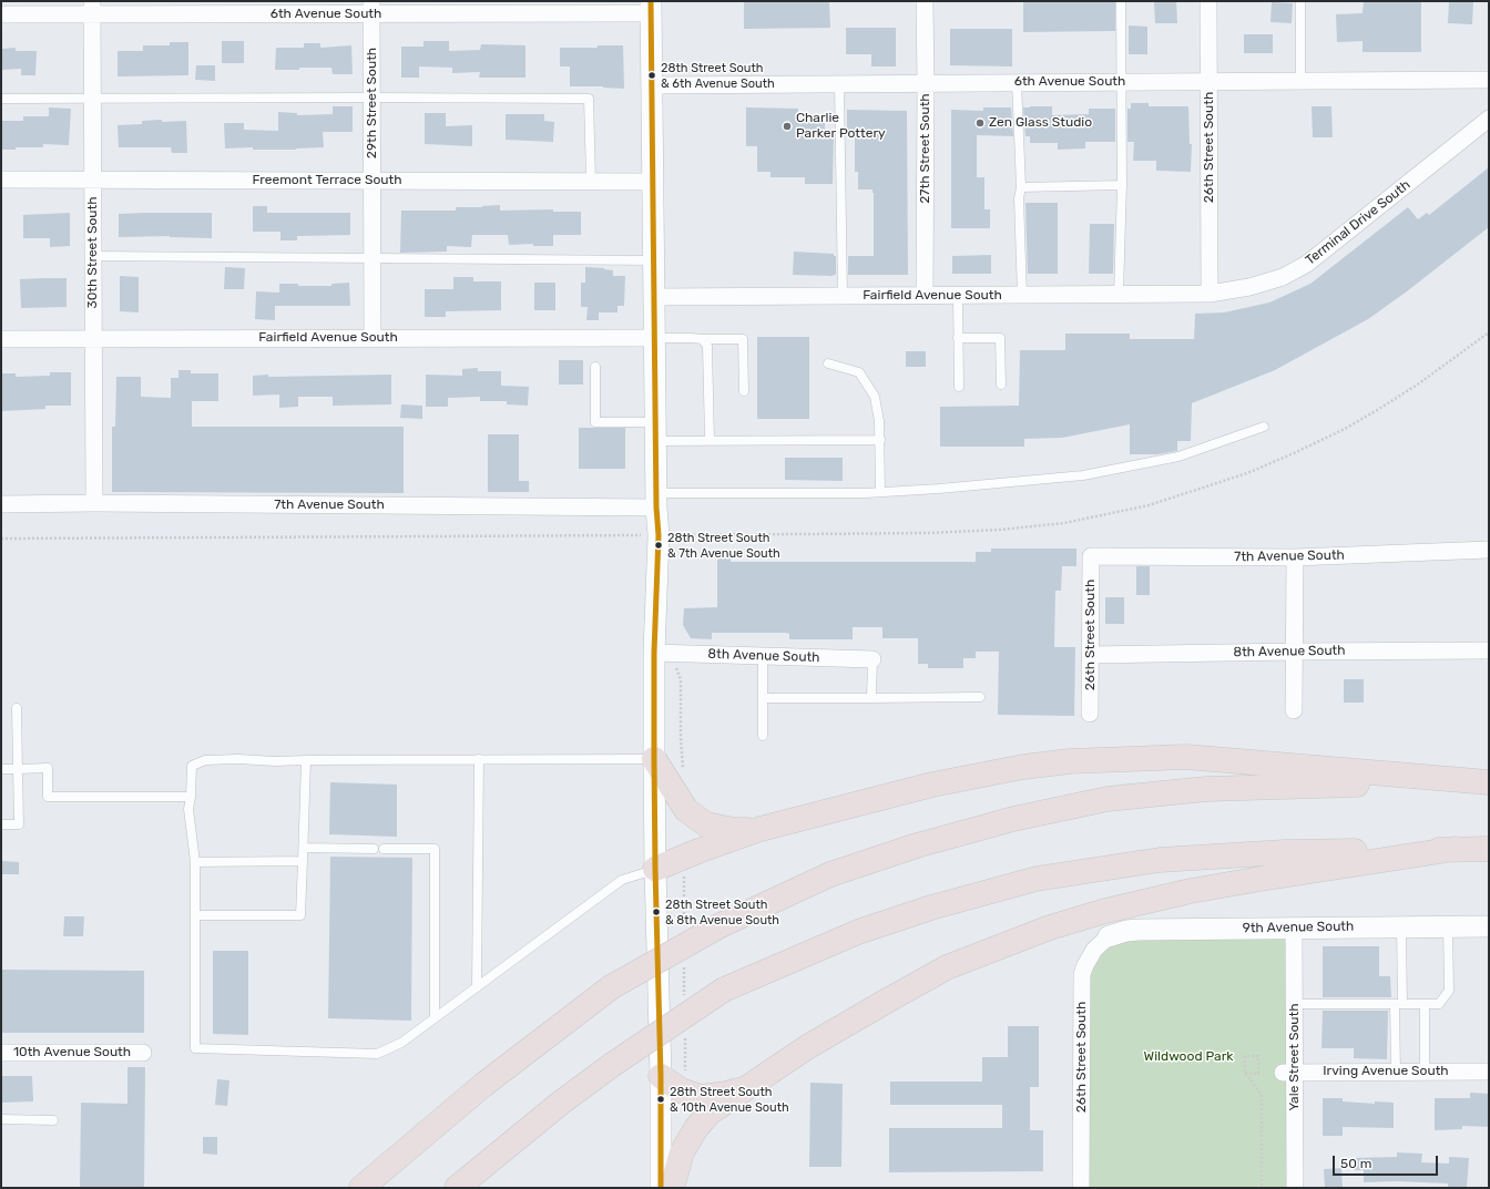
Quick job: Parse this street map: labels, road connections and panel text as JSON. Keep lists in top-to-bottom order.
{
  "streets": {
    "street": [
      "6th Avenue South",
      "29th Street South",
      "26th Street South",
      "27th Street South",
      "Freemont Terrace South",
      "Terminal Drive South",
      "30th Street South",
      "Fairfield Avenue South",
      "7th Avenue South",
      "8th Avenue South",
      "9th Avenue South",
      "10th Avenue South",
      "Yale Street South",
      "Irving Avenue South"
    ]
  },
  "crossings": [
    ["6th Avenue South", "29th Street South"],
    ["6th Avenue South", "26th Street South"],
    ["6th Avenue South", "27th Street South"],
    ["6th Avenue South", "30th Street South"],
    ["29th Street South", "Freemont Terrace South"],
    ["29th Street South", "Fairfield Avenue South"],
    ["26th Street South", "Terminal Drive South"],
    ["26th Street South", "Fairfield Avenue South"],
    ["26th Street South", "7th Avenue South"],
    ["26th Street South", "8th Avenue South"],
    ["26th Street South", "9th Avenue South"],
    ["27th Street South", "Fairfield Avenue South"],
    ["Freemont Terrace South", "30th Street South"],
    ["Terminal Drive South", "Fairfield Avenue South"],
    ["30th Street South", "Fairfield Avenue South"],
    ["30th Street South", "7th Avenue South"],
    ["9th Avenue South", "Yale Street South"],
    ["Yale Street South", "Irving Avenue South"]
  ],
  "parks": ["Wildwood Park"],
  "places": [
    "28th Street South & 6th Avenue South",
    "Zen Glass Studio",
    "Charlie Parker Pottery",
    "28th Street South & 7th Avenue South",
    "28th Street South & 8th Avenue South",
    "28th Street South & 10th Avenue South"
  ],
  "scale_bar": "50 m"
}
